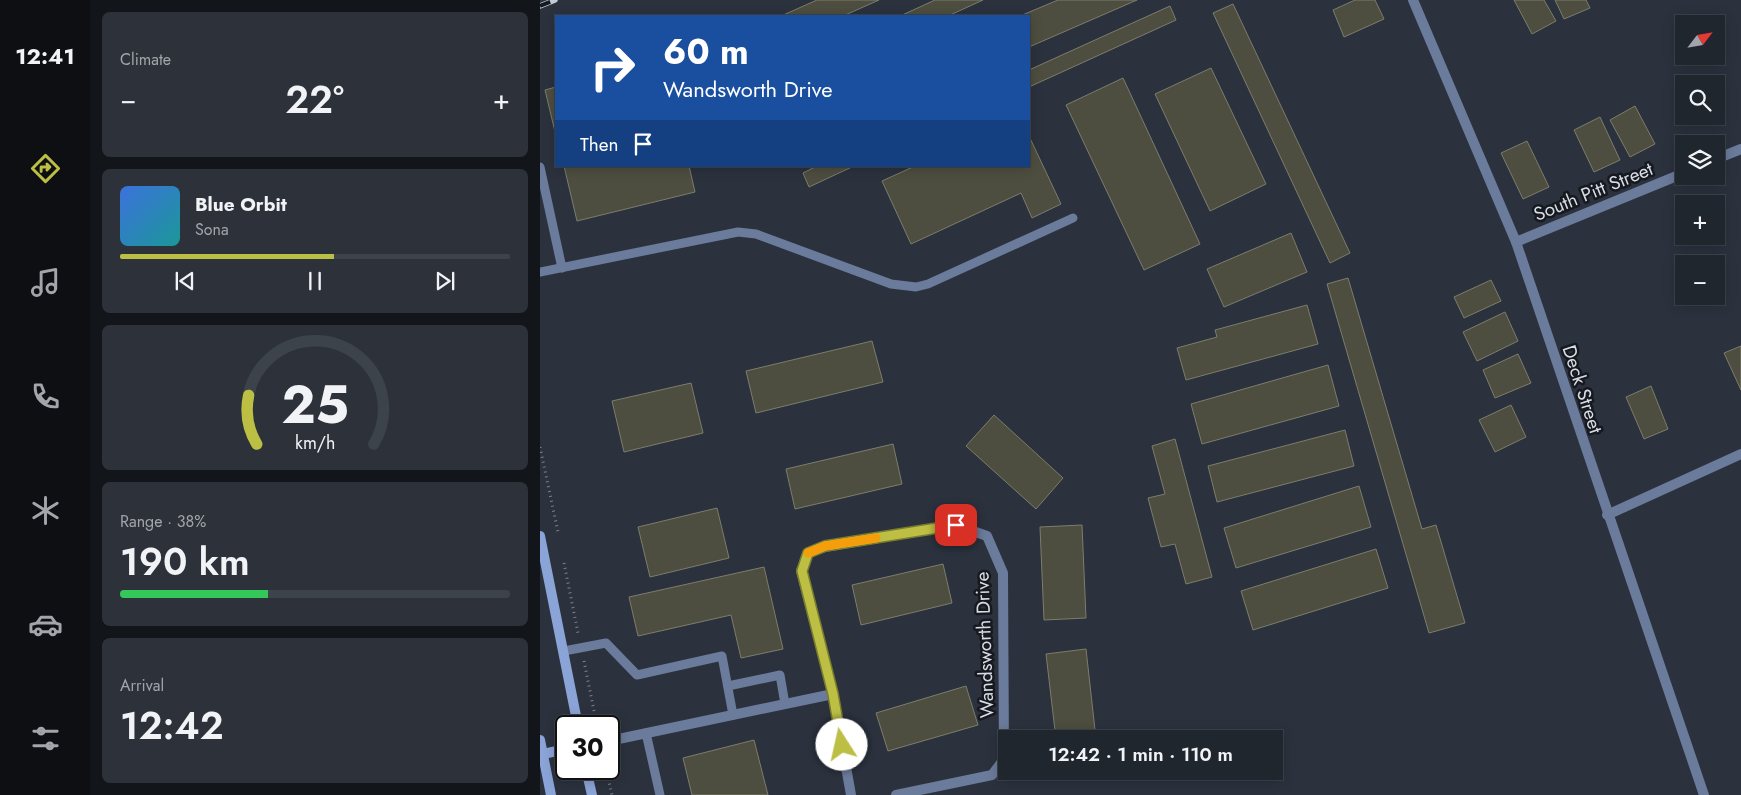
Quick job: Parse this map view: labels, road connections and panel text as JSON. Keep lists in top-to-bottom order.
{
  "streets": {
    "street": ["South Pitt Street", "Deck Street", "Wandsworth Drive"]
  },
  "crossings": [
    ["South Pitt Street", "Deck Street"]
  ],
  "north": "top right",
  "page": {
    "tabs": "12:41",
    "tile": [
      "Climate",
      ["Range · 38%", "190 km"],
      ["Arrival", "12:42"]
    ],
    "map_buttons": ["+", "−"],
    "turn": ["60 m", "Wandsworth Drive"],
    "heat": ["−", "22°", "+"],
    "then": "Then",
    "song": ["Blue Orbit", "Sona"],
    "limit": "30",
    "trip": "12:42 · 1 min · 110 m",
    "gauge": ["25", "km/h"]
  }
}
